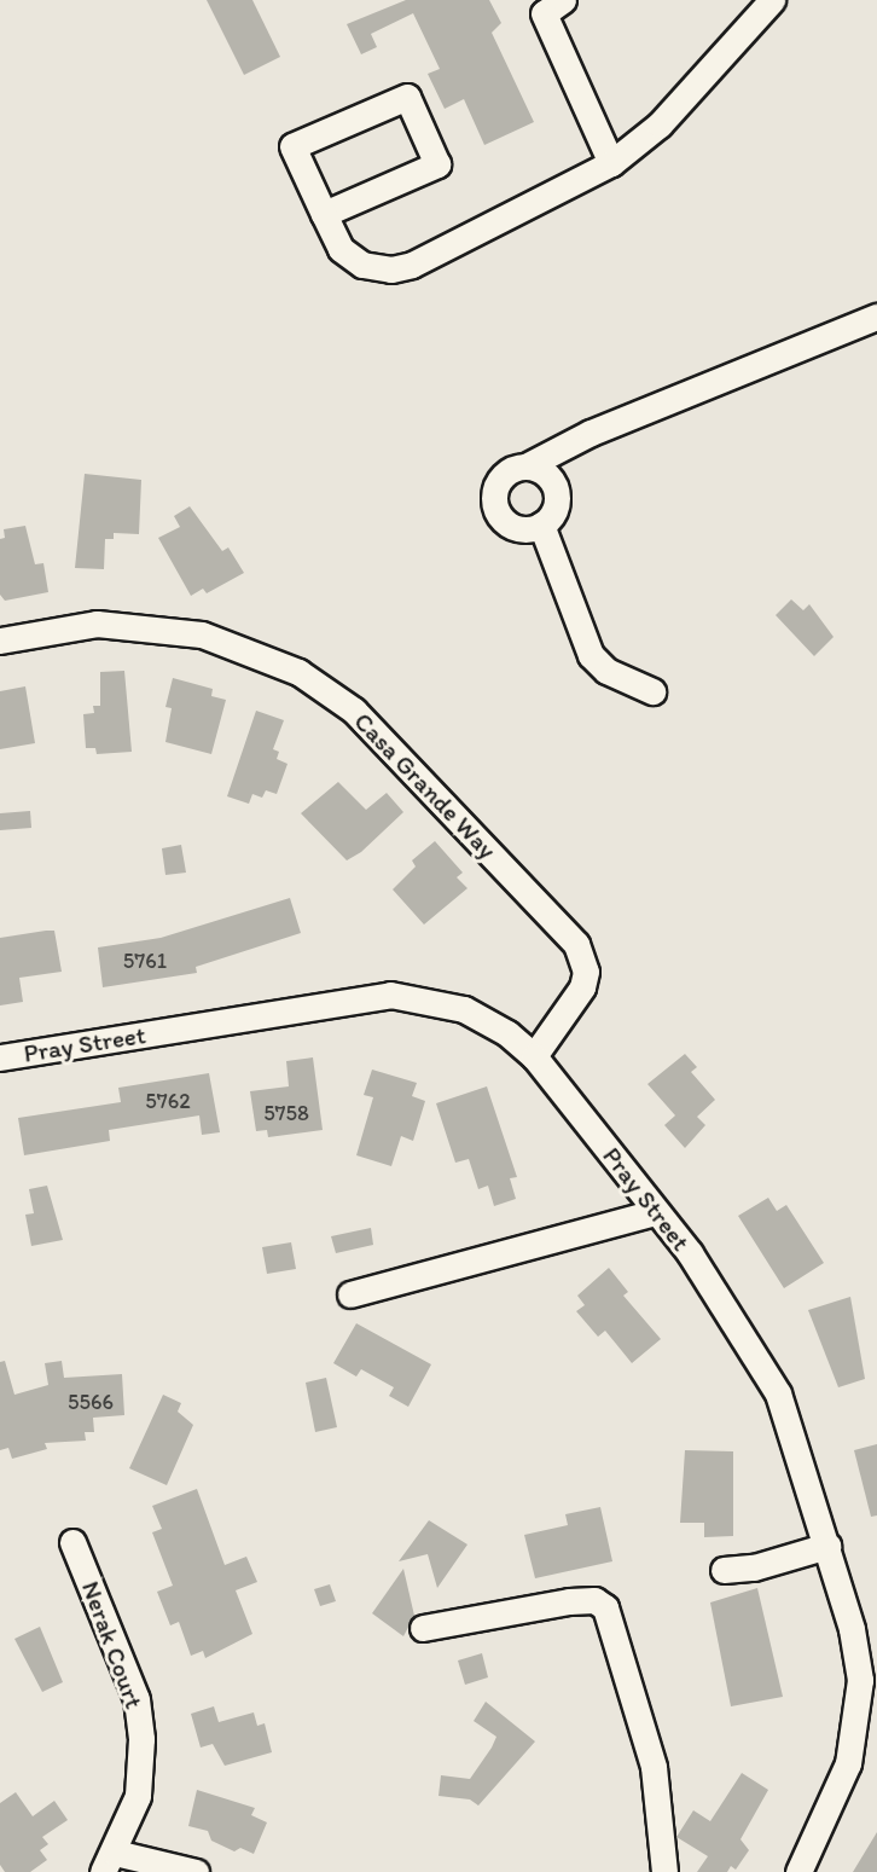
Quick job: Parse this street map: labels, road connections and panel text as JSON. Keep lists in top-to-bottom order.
{
  "streets": {
    "street": ["Casa Grande Way", "Pray Street", "Nerak Court"]
  },
  "crossings": [
    ["Casa Grande Way", "Pray Street"]
  ],
  "house_numbers": [
    "5761",
    "5762",
    "5758",
    "5566"
  ]
}
